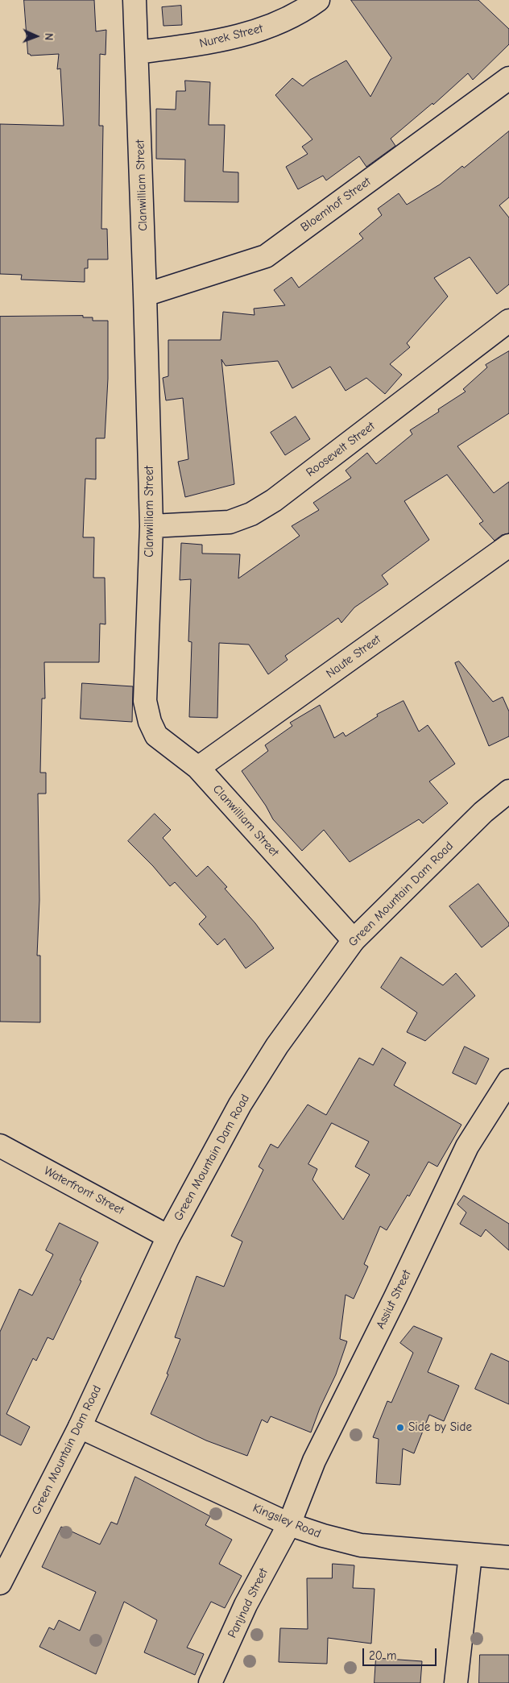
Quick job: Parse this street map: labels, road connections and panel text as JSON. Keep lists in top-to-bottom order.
{
  "streets": {
    "street": [
      "Nurek Street",
      "Clanwilliam Street",
      "Bloemhof Street",
      "Roosevelt Street",
      "Naute Street",
      "Green Mountain Dam Road",
      "Waterfront Street",
      "Assiut Street",
      "Kingsley Road",
      "Panjnad Street"
    ]
  },
  "crossings": [
    ["Nurek Street", "Clanwilliam Street"],
    ["Clanwilliam Street", "Bloemhof Street"],
    ["Clanwilliam Street", "Roosevelt Street"],
    ["Clanwilliam Street", "Naute Street"],
    ["Clanwilliam Street", "Green Mountain Dam Road"],
    ["Green Mountain Dam Road", "Waterfront Street"],
    ["Green Mountain Dam Road", "Kingsley Road"],
    ["Assiut Street", "Kingsley Road"],
    ["Assiut Street", "Panjnad Street"],
    ["Kingsley Road", "Panjnad Street"]
  ],
  "places": ["Side by Side"],
  "scale_bar": "20 m",
  "north": "right"
}
